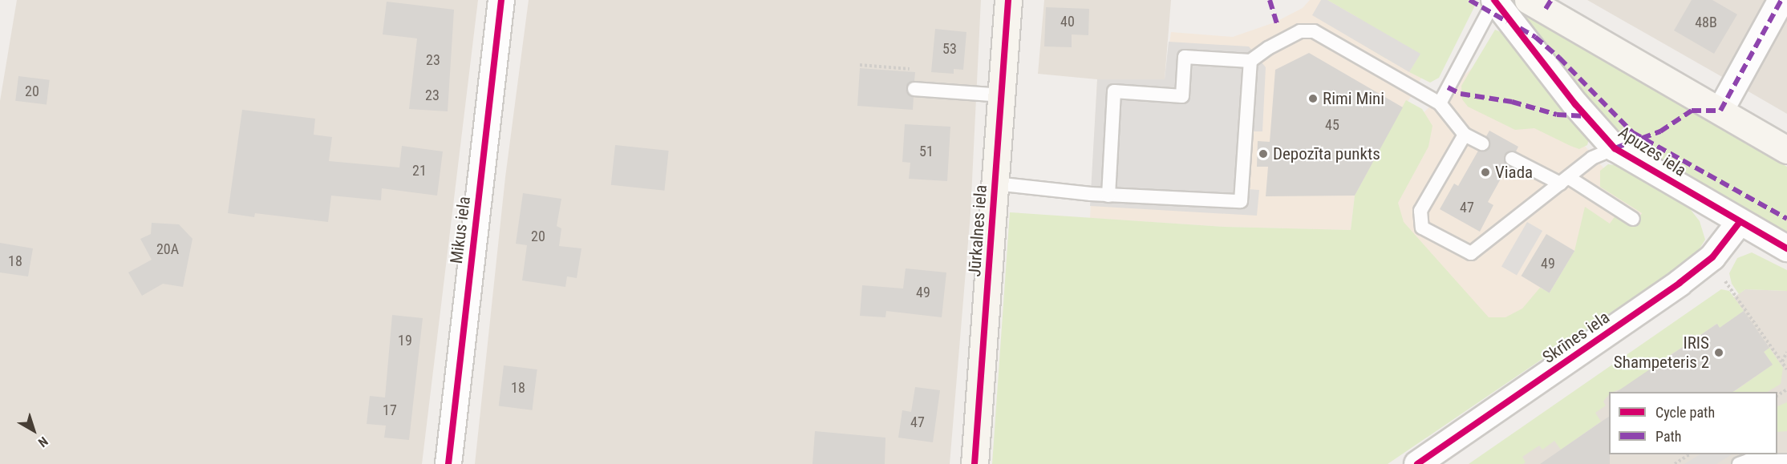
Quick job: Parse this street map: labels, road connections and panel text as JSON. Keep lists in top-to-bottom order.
{
  "streets": {
    "street": [
      "Apuzes iela",
      "Mikus iela",
      "Jūrkalnes iela",
      "Skrīnes iela"
    ]
  },
  "crossings": [
    ["Apuzes iela", "Skrīnes iela"]
  ],
  "places": [
    "Rimi Mini",
    "Depozīta punkts",
    "Viada",
    "IRIS Shampeteris 2"
  ],
  "house_numbers": [
    "40",
    "48B",
    "53",
    "23",
    "20",
    "23",
    "45",
    "51",
    "21",
    "47",
    "20",
    "20A",
    "18",
    "49",
    "49",
    "19",
    "18",
    "17",
    "47"
  ],
  "legend": ["Cycle path", "Path"],
  "north": "bottom right"
}
